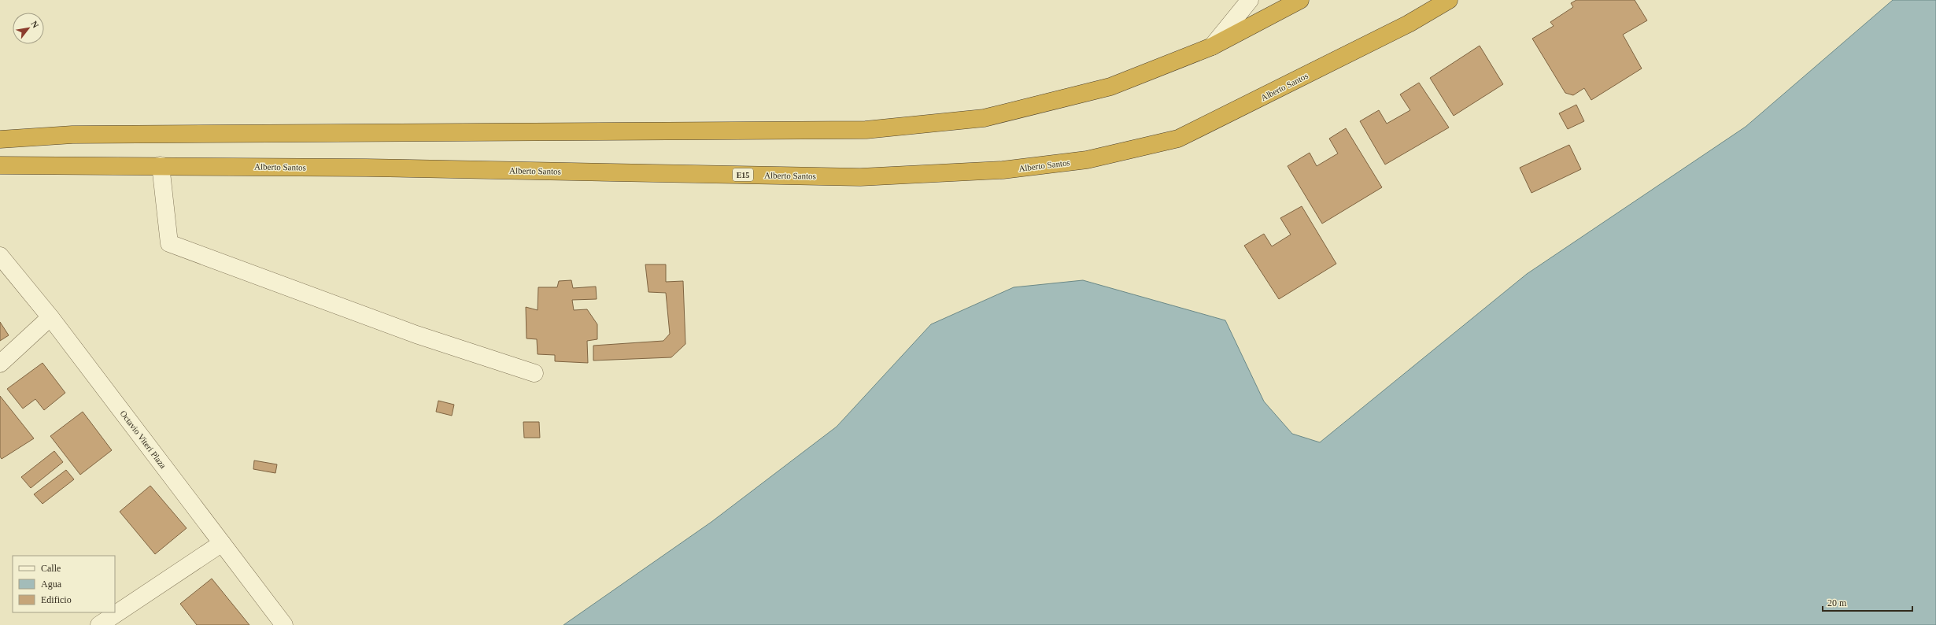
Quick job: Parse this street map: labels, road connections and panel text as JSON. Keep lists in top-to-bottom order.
{
  "streets": {
    "highway": ["Alberto Santos", "E15"],
    "street": ["Octavio Viteri Plaza"]
  },
  "legend": ["Calle", "Agua", "Edificio"],
  "scale_bar": "20 m",
  "north": "top right"
}
